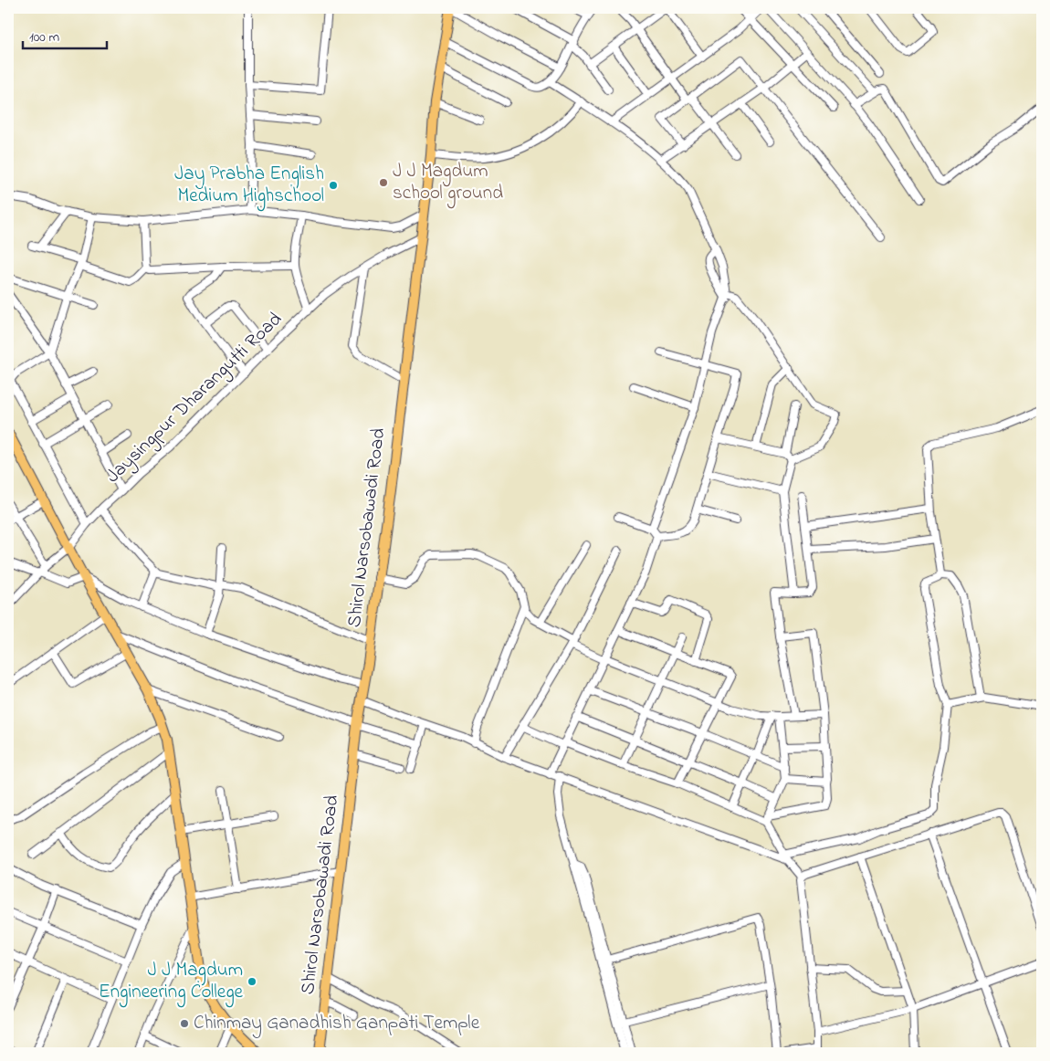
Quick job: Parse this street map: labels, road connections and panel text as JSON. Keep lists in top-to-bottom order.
{
  "streets": {
    "main road": ["Shirol Narsobawadi Road"],
    "street": ["Jaysingpur Dharangutti Road"]
  },
  "crossings": [
    ["Jaysingpur Dharangutti Road", "Shirol Narsobawadi Road"]
  ],
  "places": [
    "J J Magdum school ground",
    "Jay Prabha English Medium Highschool",
    "J J Magdum Engineering College",
    "Chinmay Ganadhish Ganpati Temple"
  ],
  "scale_bar": "100 m"
}
